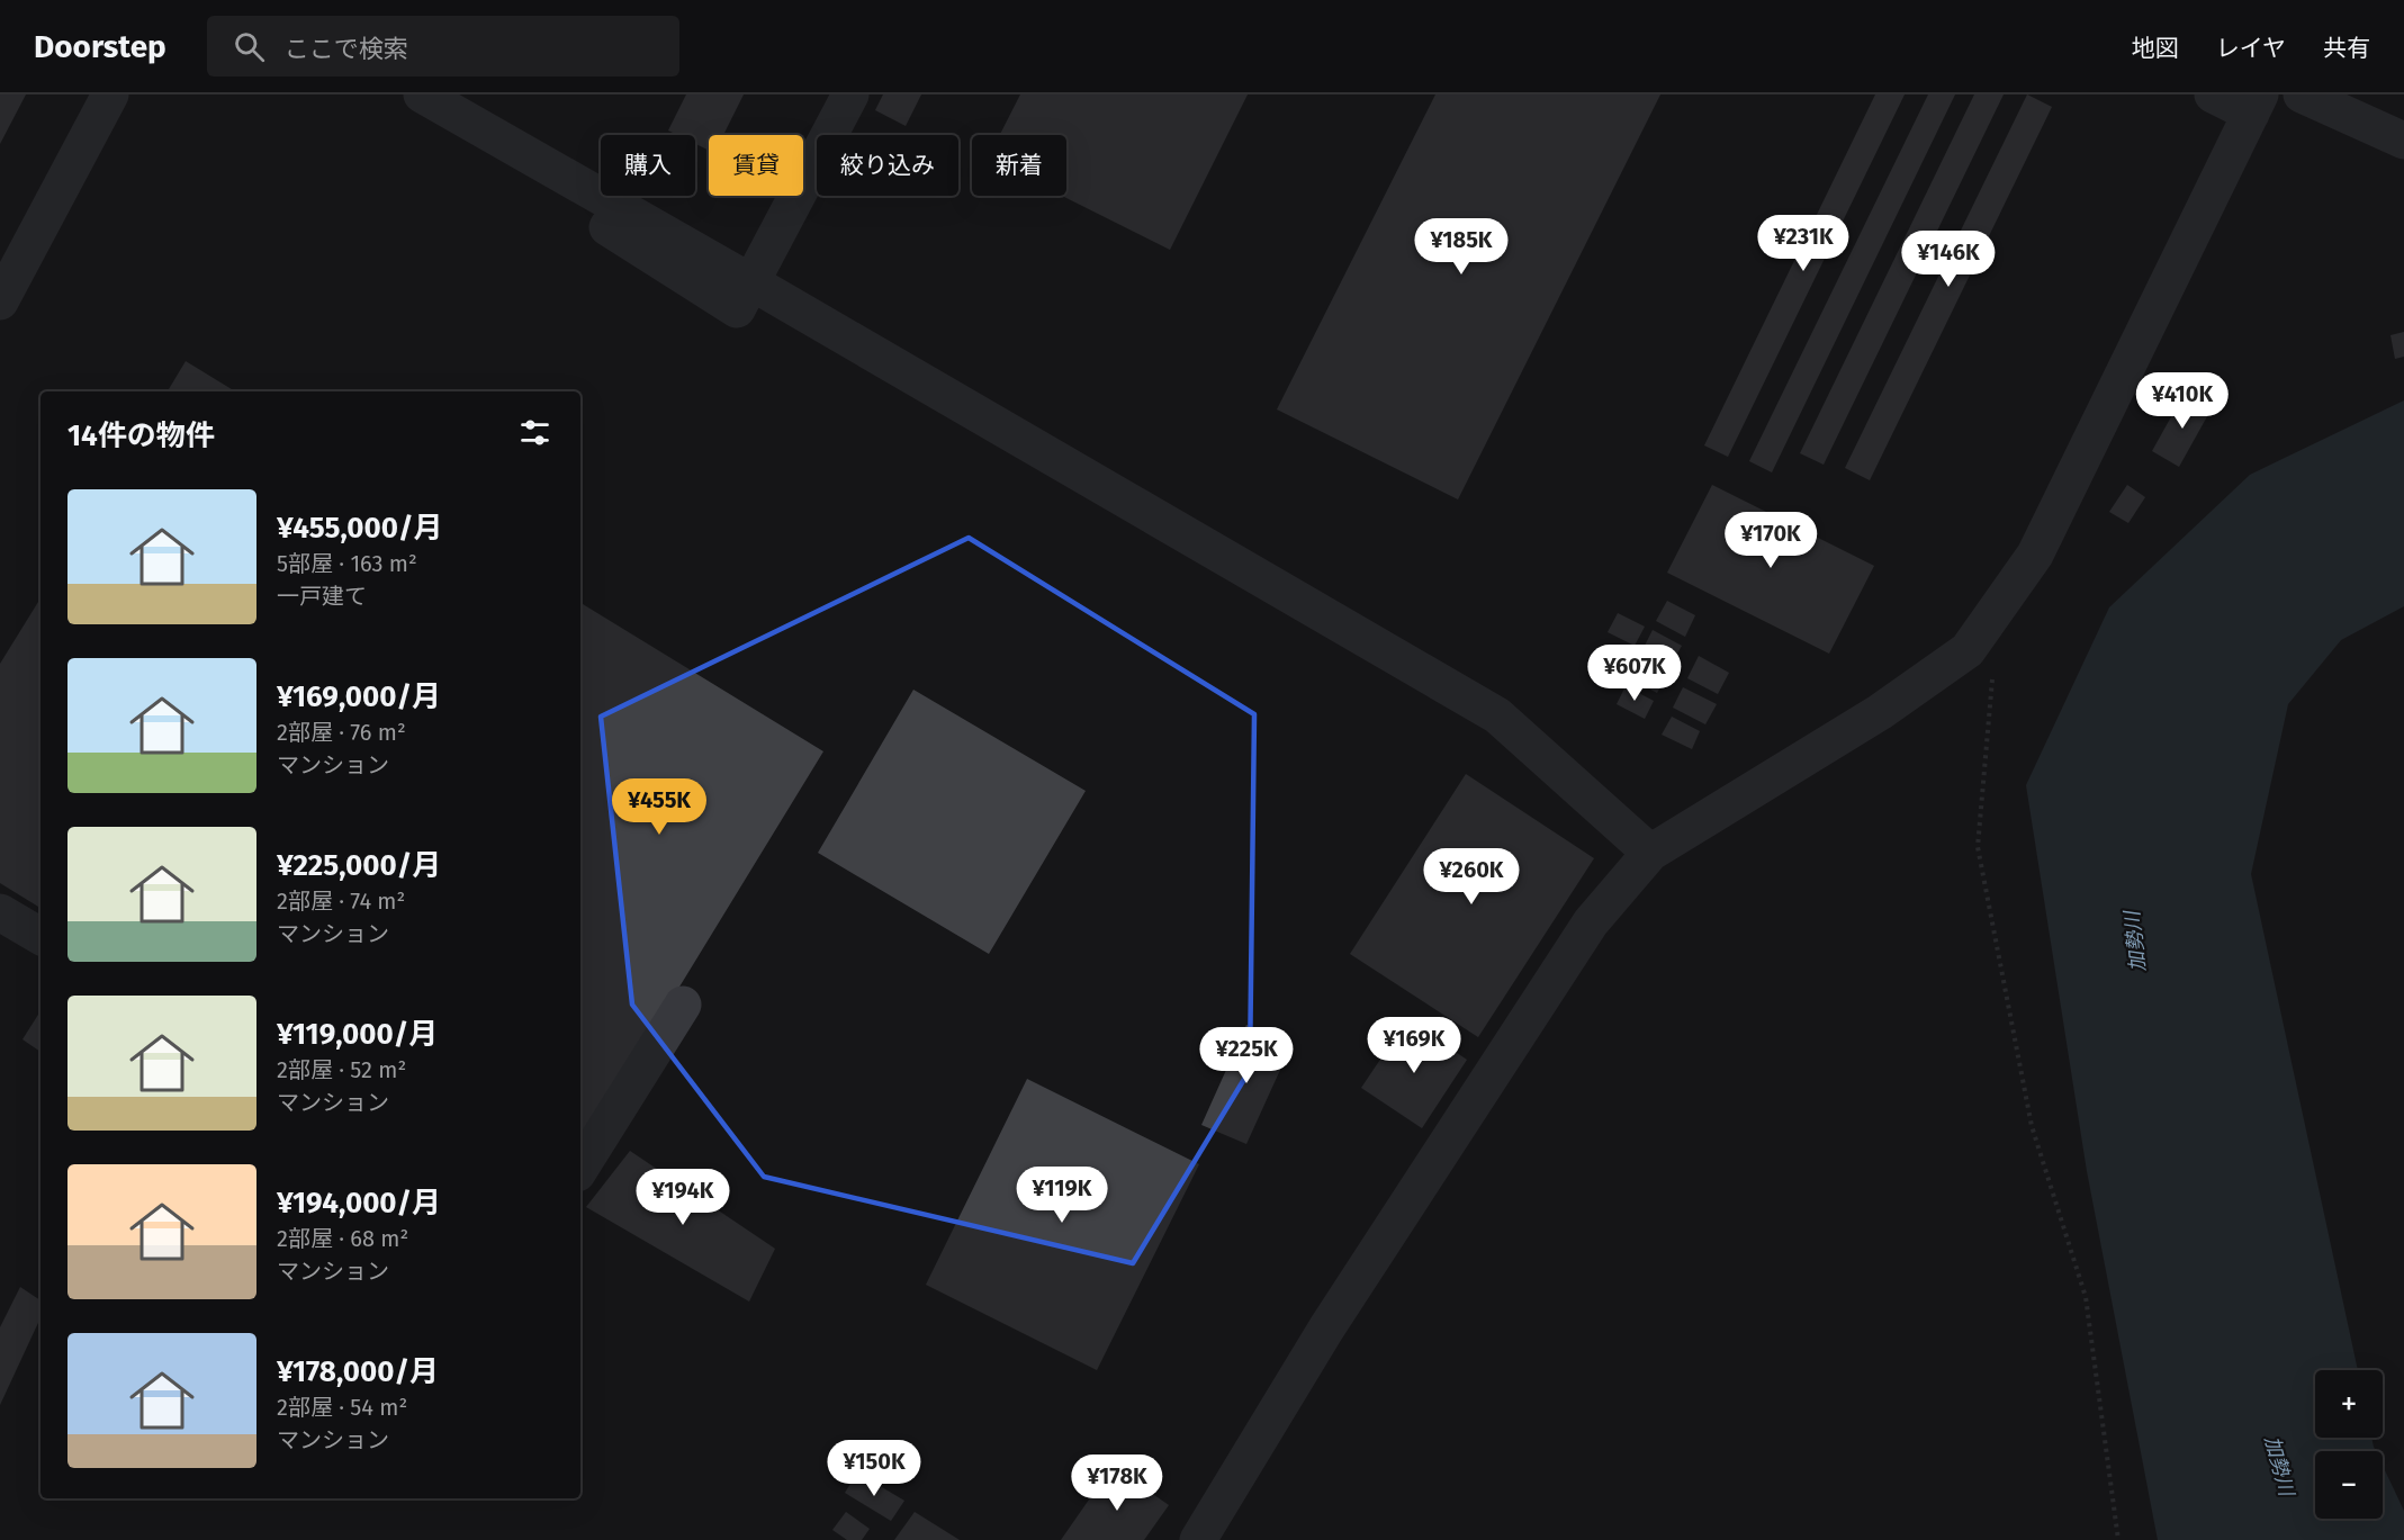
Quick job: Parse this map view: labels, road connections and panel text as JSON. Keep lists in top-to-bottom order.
{
  "water": ["加勢川"],
  "page": {
    "header": "Doorstep",
    "search": "ここで検索",
    "nav": ["地図", "レイヤ", "共有"],
    "chip": [
      "購入",
      "賃貸",
      "絞り込み",
      "新着"
    ],
    "price": [
      "¥231K",
      "¥185K",
      "¥146K",
      "¥410K",
      "¥170K",
      "¥607K",
      "¥455K",
      "¥260K",
      "¥169K",
      "¥225K",
      "¥119K",
      "¥194K",
      "¥150K",
      "¥178K"
    ],
    "heading": "14件の物件",
    "list": [
      {
        "name": "¥455,000/月",
        "note": "5部屋 · 163 m² · 一戸建て"
      },
      {
        "name": "¥169,000/月",
        "note": "2部屋 · 76 m² · マンション"
      },
      {
        "name": "¥225,000/月",
        "note": "2部屋 · 74 m² · マンション"
      },
      {
        "name": "¥119,000/月",
        "note": "2部屋 · 52 m² · マンション"
      },
      {
        "name": "¥194,000/月",
        "note": "2部屋 · 68 m² · マンション"
      },
      {
        "name": "¥178,000/月",
        "note": "2部屋 · 54 m² · マンション"
      }
    ],
    "map_buttons": ["+", "−"]
  }
}
